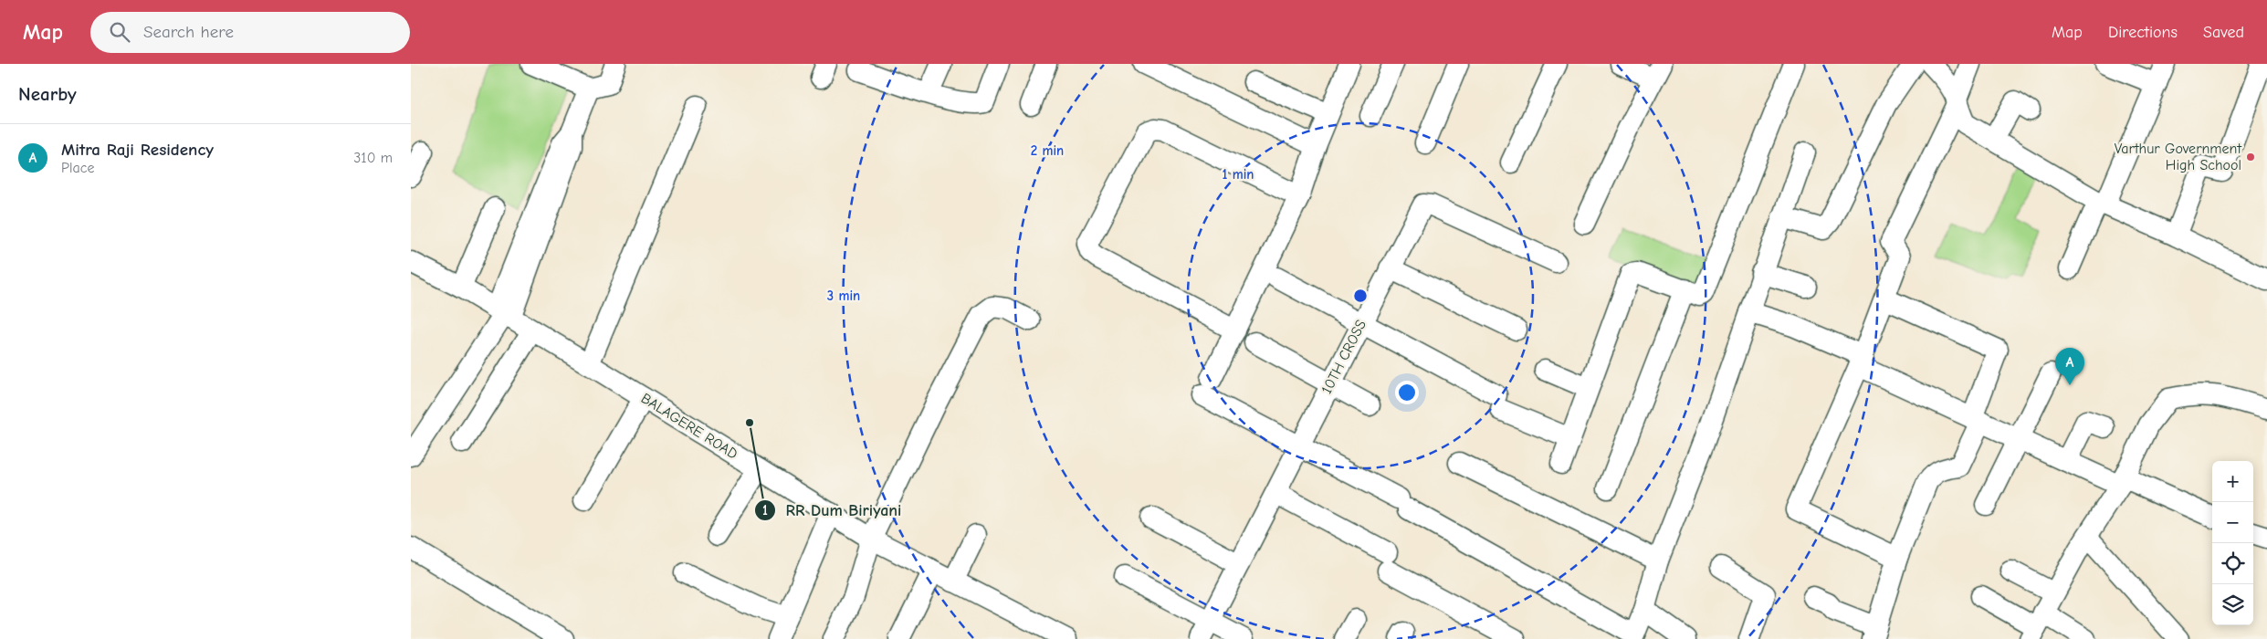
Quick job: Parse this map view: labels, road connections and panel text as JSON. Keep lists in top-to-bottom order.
{
  "streets": {
    "street": ["10TH CROSS", "BALAGERE ROAD"]
  },
  "places": ["Varthur Government High School", "RR Dum Biriyani"],
  "page": {
    "header": "Map",
    "search": "Search here",
    "nav": ["Map", "Directions", "Saved"],
    "heading": "Nearby",
    "list": [
      {
        "mark": "A",
        "name": "Mitra Raji Residency",
        "note": "Place",
        "value": "310 m"
      }
    ],
    "pins": "A",
    "map_buttons": ["+", "−"]
  },
  "rings": ["2 min", "1 min", "3 min"]
}
